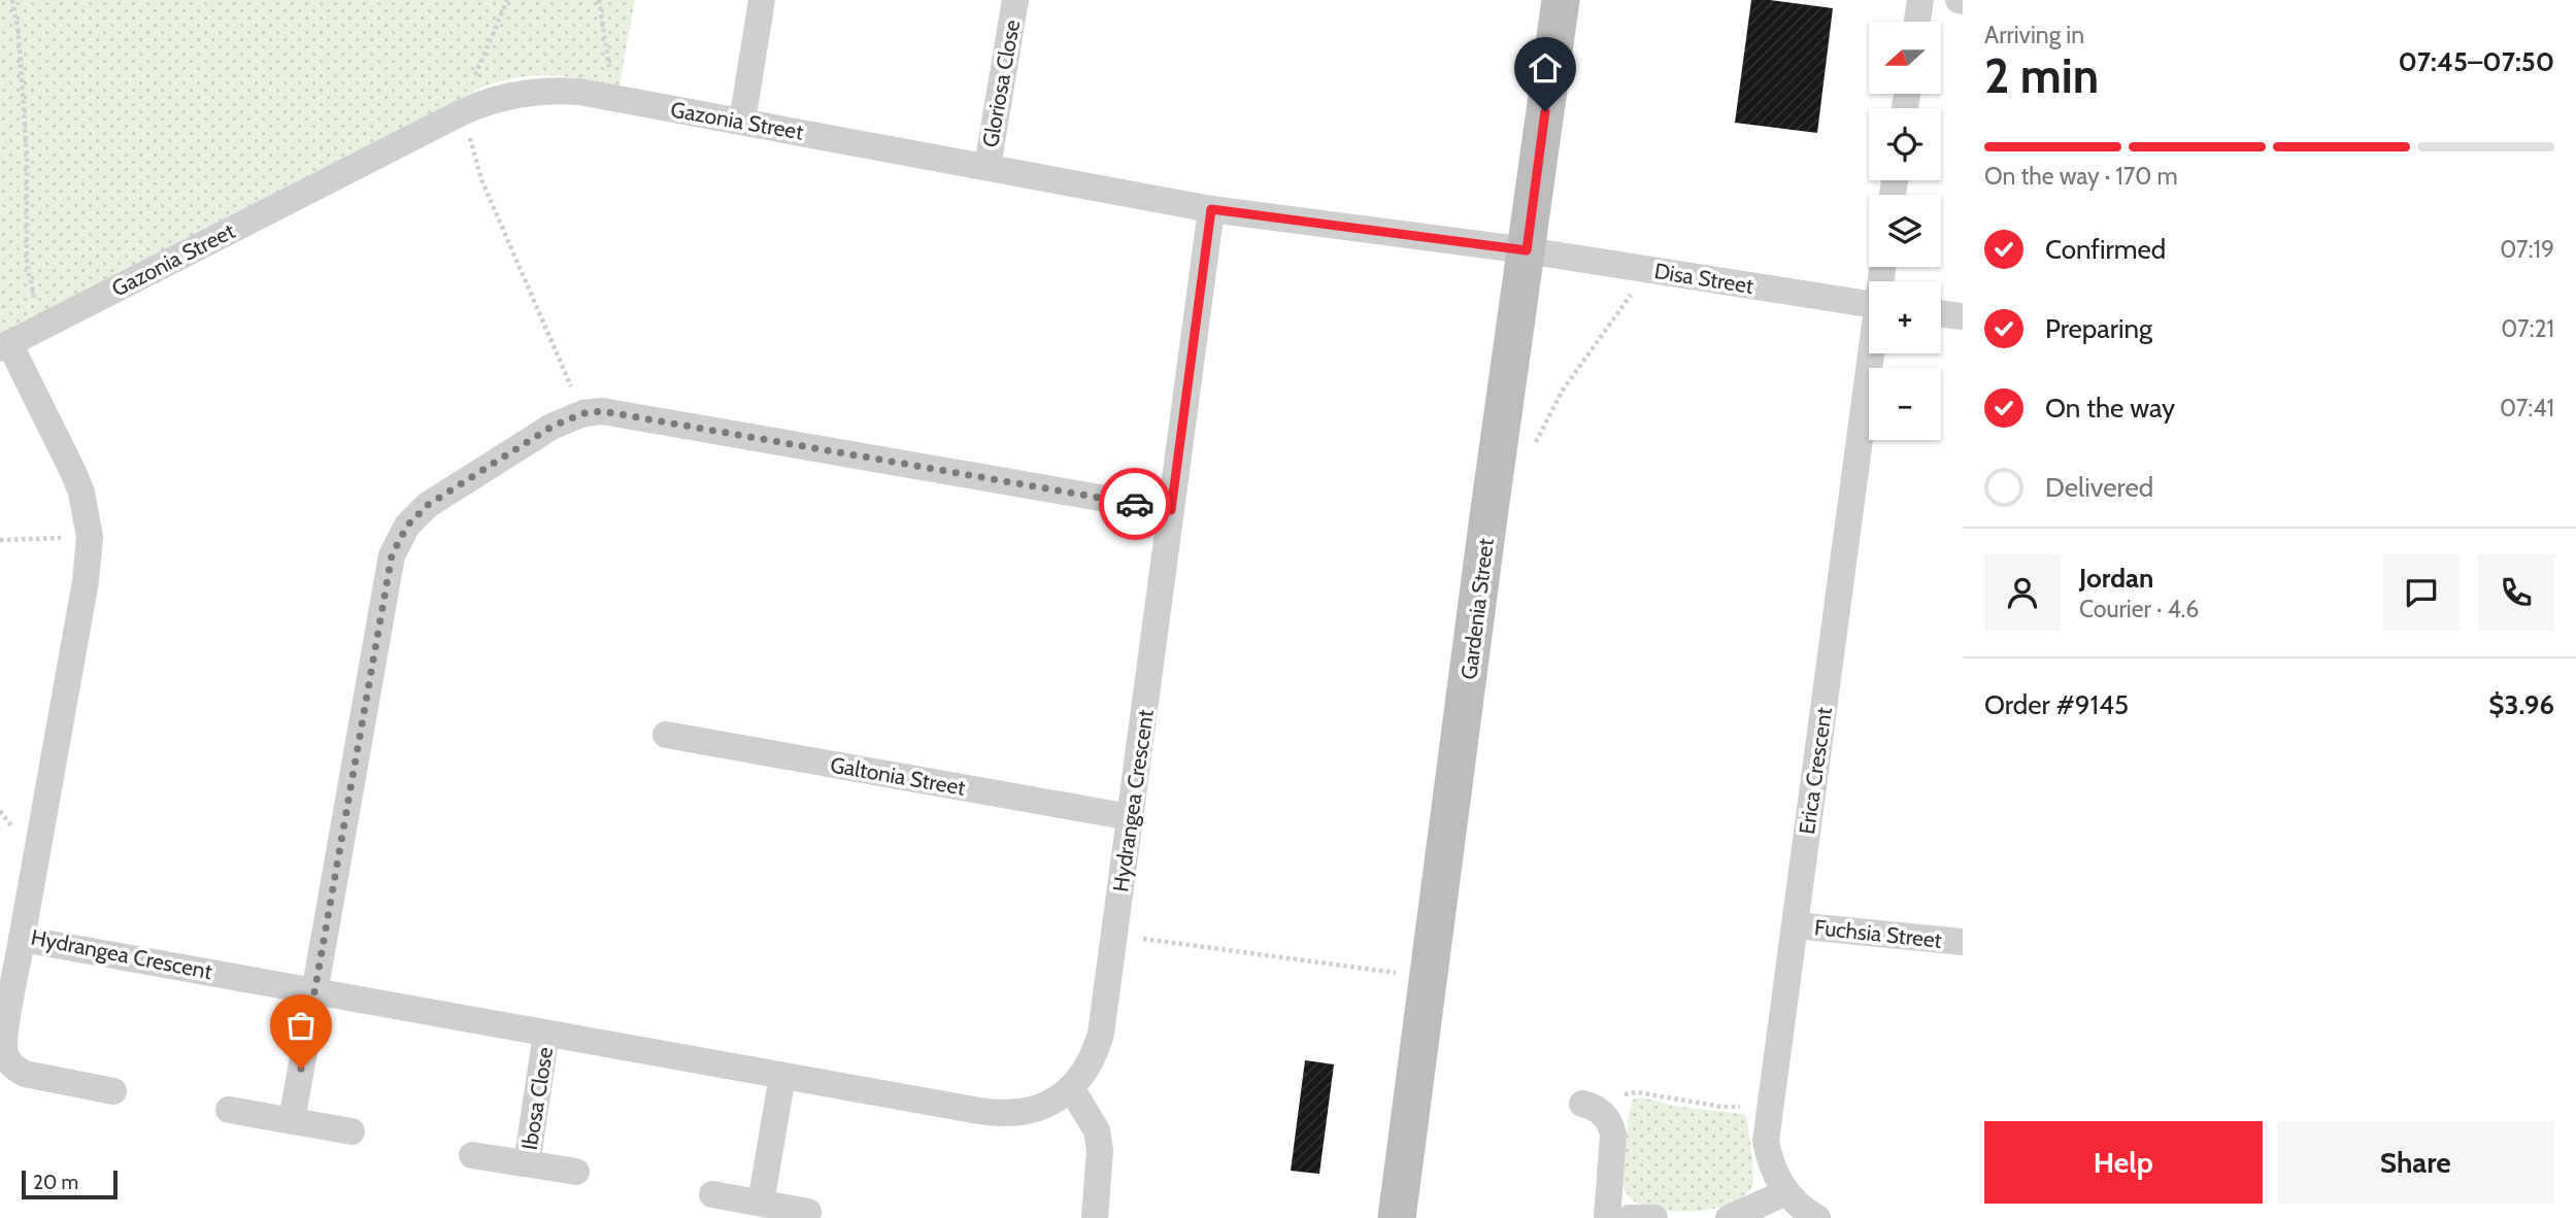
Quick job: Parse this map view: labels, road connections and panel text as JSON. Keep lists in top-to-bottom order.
{
  "streets": {
    "street": [
      "Gloriosa Close",
      "Gazonia Street",
      "Disa Street",
      "Gardenia Street",
      "Erica Crescent",
      "Galtonia Street",
      "Hydrangea Crescent",
      "Fuchsia Street",
      "Ibosa Close"
    ]
  },
  "crossings": [
    ["Gloriosa Close", "Gazonia Street"],
    ["Gazonia Street", "Disa Street"],
    ["Gazonia Street", "Gardenia Street"],
    ["Gazonia Street", "Hydrangea Crescent"],
    ["Disa Street", "Gardenia Street"],
    ["Erica Crescent", "Fuchsia Street"],
    ["Galtonia Street", "Hydrangea Crescent"],
    ["Hydrangea Crescent", "Ibosa Close"]
  ],
  "scale_bar": "20 m",
  "north": "left",
  "page": {
    "heading": ["2 min", "Arriving in", "07:45–07:50"],
    "panel": [
      "Jordan",
      "Courier · 4.6",
      "Order #9145",
      "$3.96"
    ],
    "map_buttons": ["+", "−"],
    "bar": "On the way · 170 m",
    "list": [
      ["Confirmed", "07:19"],
      ["Preparing", "07:21"],
      ["On the way", "07:41"],
      "Delivered"
    ],
    "buttons": ["Help", "Share"],
    "scale": "20 m"
  }
}
